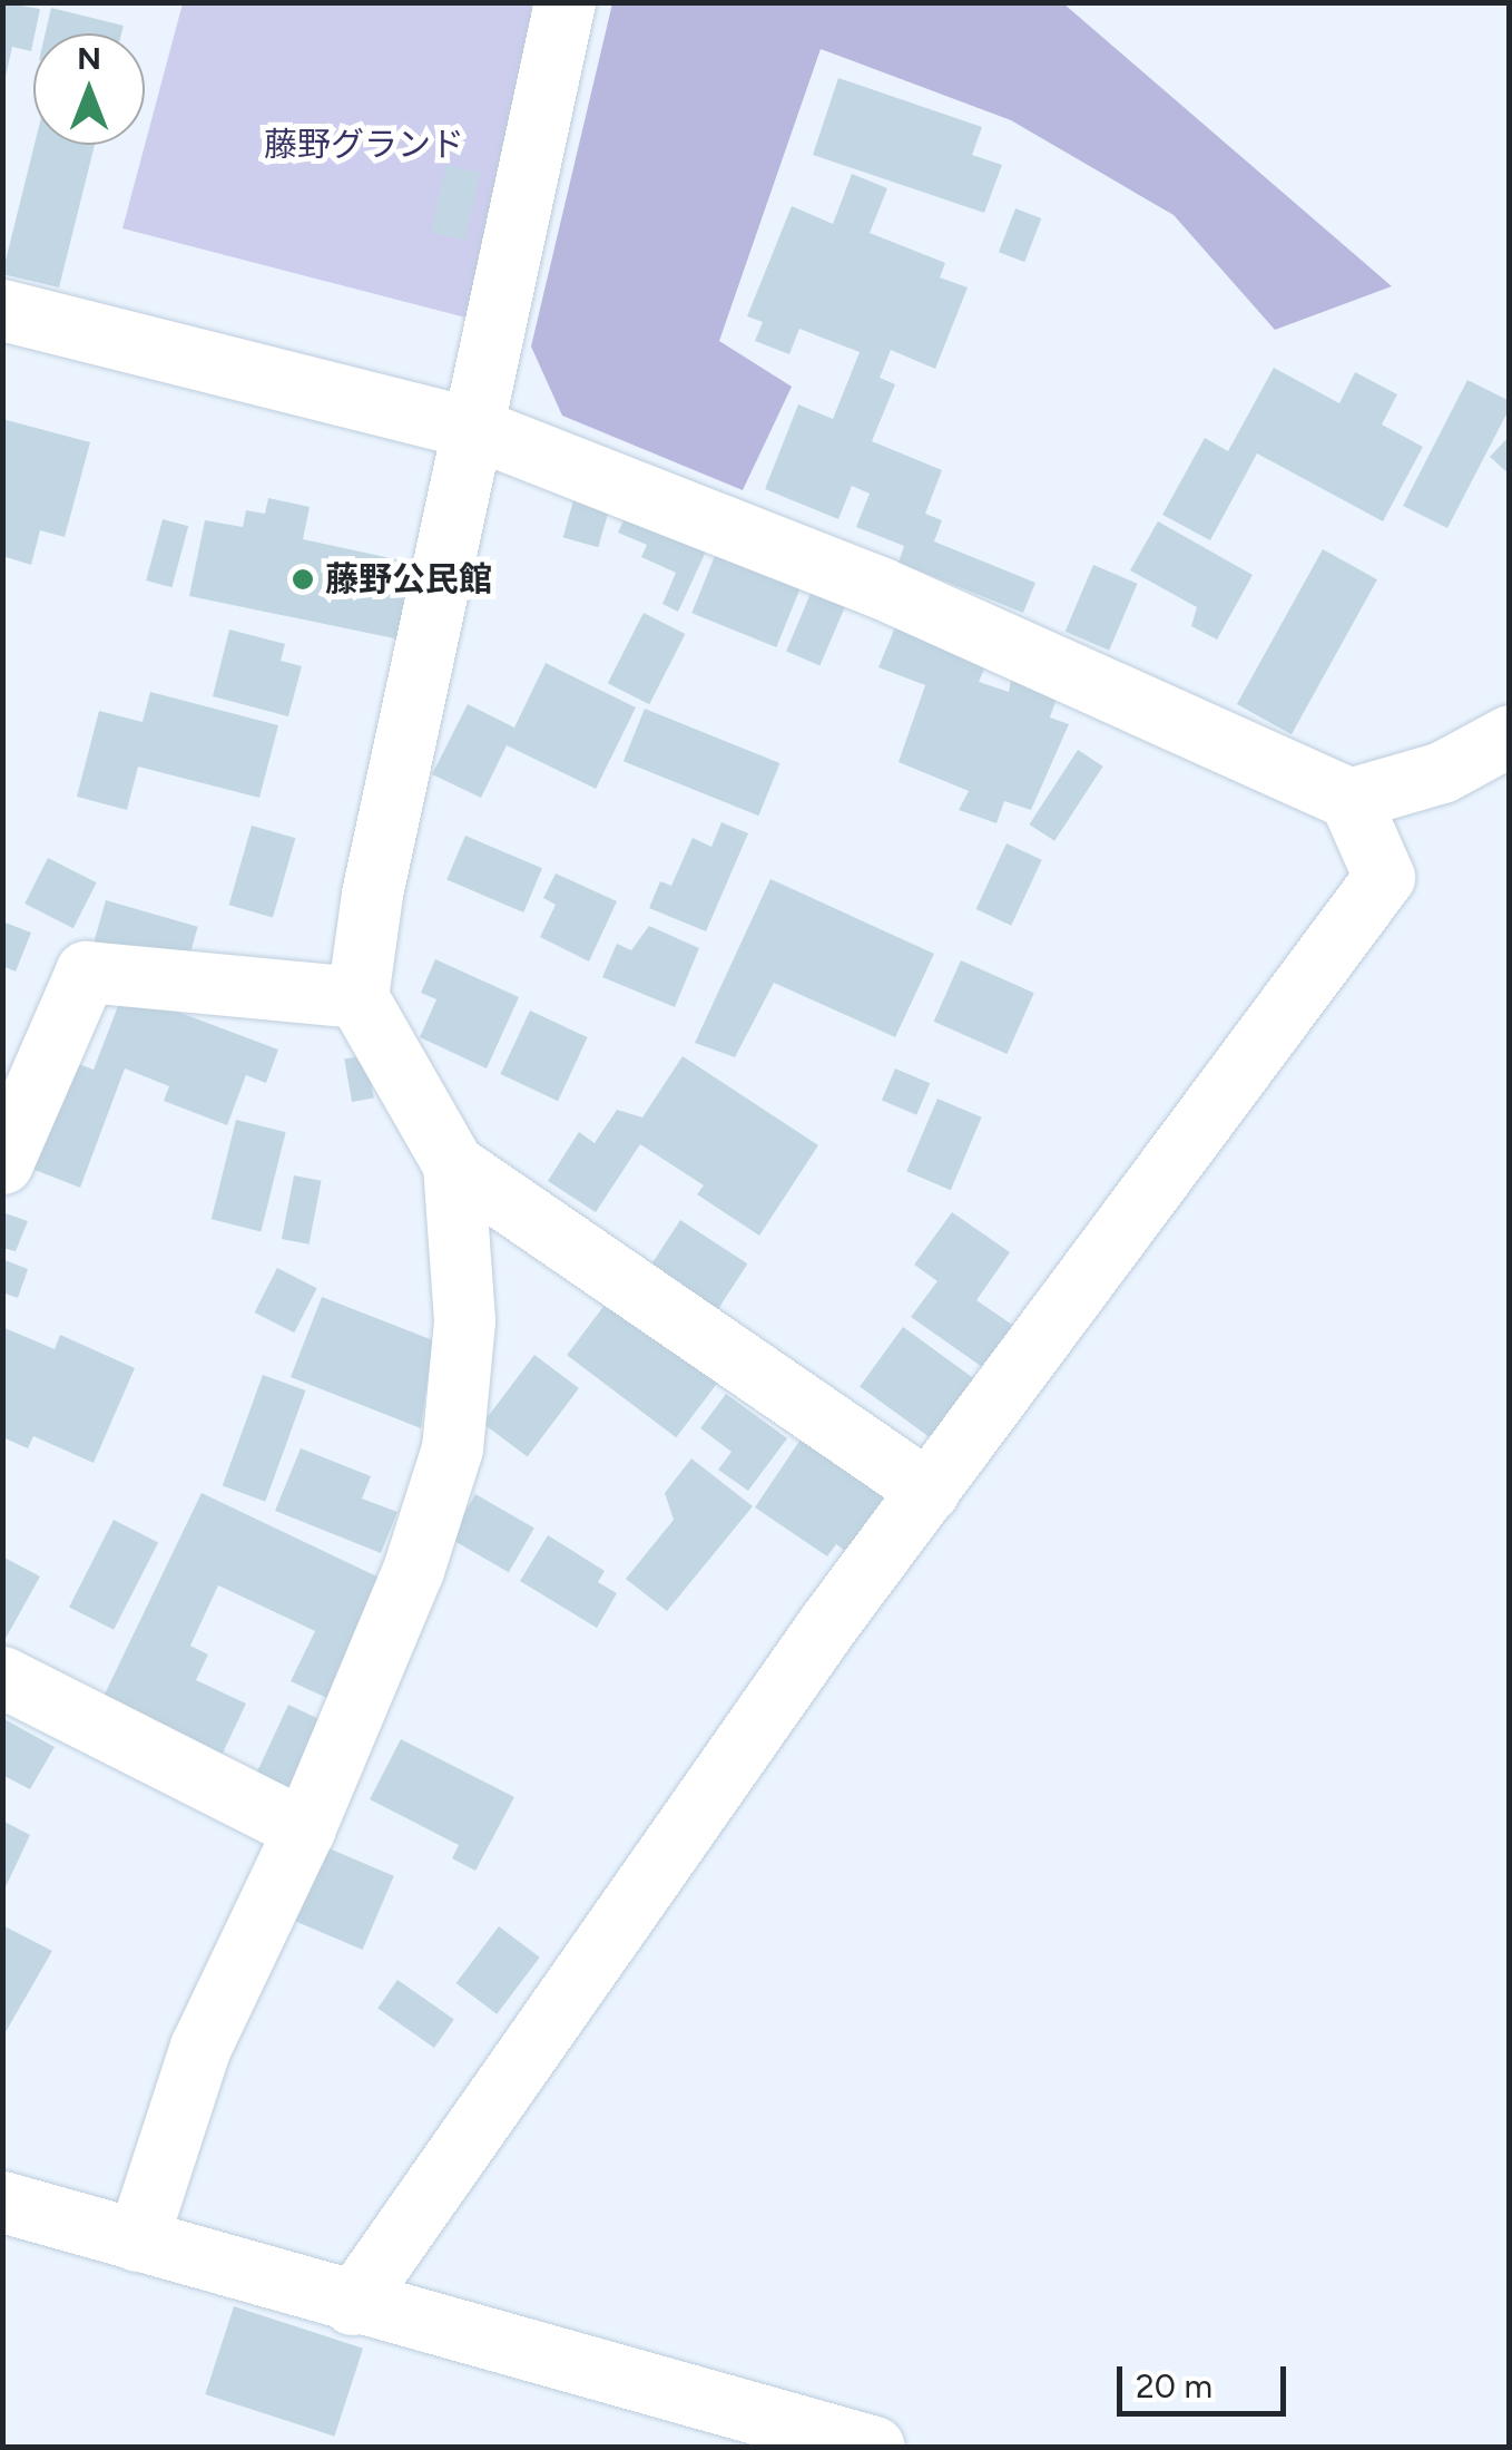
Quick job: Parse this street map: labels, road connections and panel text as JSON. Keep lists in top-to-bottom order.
{
  "parks": ["藤野グランド"],
  "places": ["藤野公民館"],
  "scale_bar": "20 m",
  "north": "top"
}
